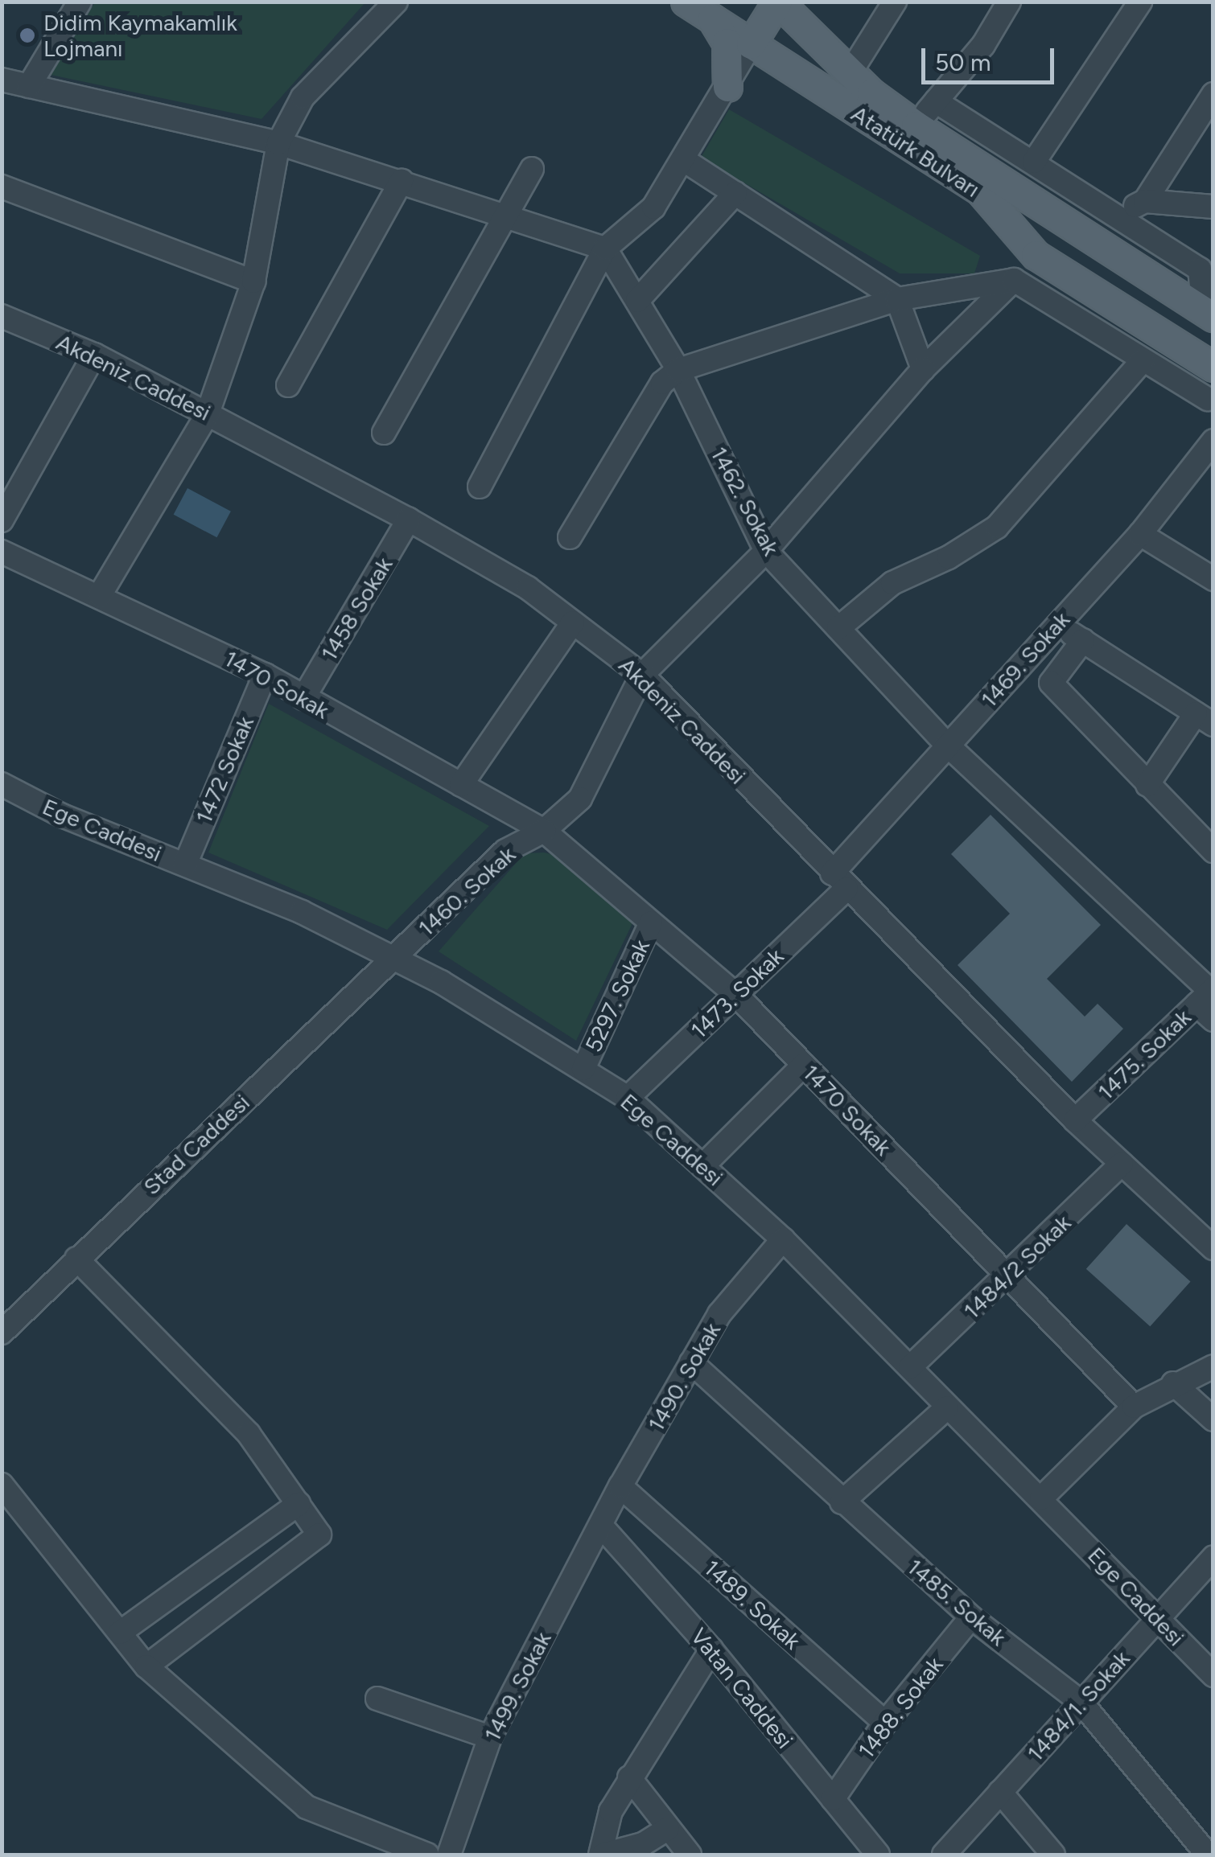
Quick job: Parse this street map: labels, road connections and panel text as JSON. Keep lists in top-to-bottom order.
{
  "streets": {
    "main road": ["Atatürk Bulvarı"],
    "street": [
      "Akdeniz Caddesi",
      "1462. Sokak",
      "1458 Sokak",
      "1469. Sokak",
      "1470 Sokak",
      "1472 Sokak",
      "Ege Caddesi",
      "1460. Sokak",
      "1473. Sokak",
      "5297. Sokak",
      "1475. Sokak",
      "Stad Caddesi",
      "1484/2 Sokak",
      "1490. Sokak",
      "1485. Sokak",
      "1489. Sokak",
      "1499. Sokak",
      "Vatan Caddesi",
      "1484/1. Sokak",
      "1488. Sokak"
    ]
  },
  "crossings": [
    ["Akdeniz Caddesi", "1458 Sokak"],
    ["Akdeniz Caddesi", "1469. Sokak"],
    ["Akdeniz Caddesi", "1473. Sokak"],
    ["Akdeniz Caddesi", "1475. Sokak"],
    ["Akdeniz Caddesi", "1484/2 Sokak"],
    ["1462. Sokak", "1469. Sokak"],
    ["1462. Sokak", "1475. Sokak"],
    ["1458 Sokak", "1470 Sokak"],
    ["1469. Sokak", "1473. Sokak"],
    ["1470 Sokak", "1472 Sokak"],
    ["1470 Sokak", "1460. Sokak"],
    ["1470 Sokak", "1473. Sokak"],
    ["1470 Sokak", "5297. Sokak"],
    ["1470 Sokak", "1484/2 Sokak"],
    ["1472 Sokak", "Ege Caddesi"],
    ["Ege Caddesi", "1460. Sokak"],
    ["Ege Caddesi", "1473. Sokak"],
    ["Ege Caddesi", "5297. Sokak"],
    ["Ege Caddesi", "Stad Caddesi"],
    ["Ege Caddesi", "1484/2 Sokak"],
    ["Ege Caddesi", "1490. Sokak"],
    ["Ege Caddesi", "1484/1. Sokak"],
    ["1460. Sokak", "Stad Caddesi"],
    ["1490. Sokak", "1485. Sokak"],
    ["1490. Sokak", "1489. Sokak"],
    ["1490. Sokak", "1499. Sokak"],
    ["1490. Sokak", "Vatan Caddesi"],
    ["1485. Sokak", "1484/1. Sokak"],
    ["1485. Sokak", "1488. Sokak"],
    ["1489. Sokak", "1488. Sokak"],
    ["1499. Sokak", "Vatan Caddesi"],
    ["Vatan Caddesi", "1488. Sokak"]
  ],
  "places": ["Didim Kaymakamlık Lojmanı"],
  "scale_bar": "50 m"
}
